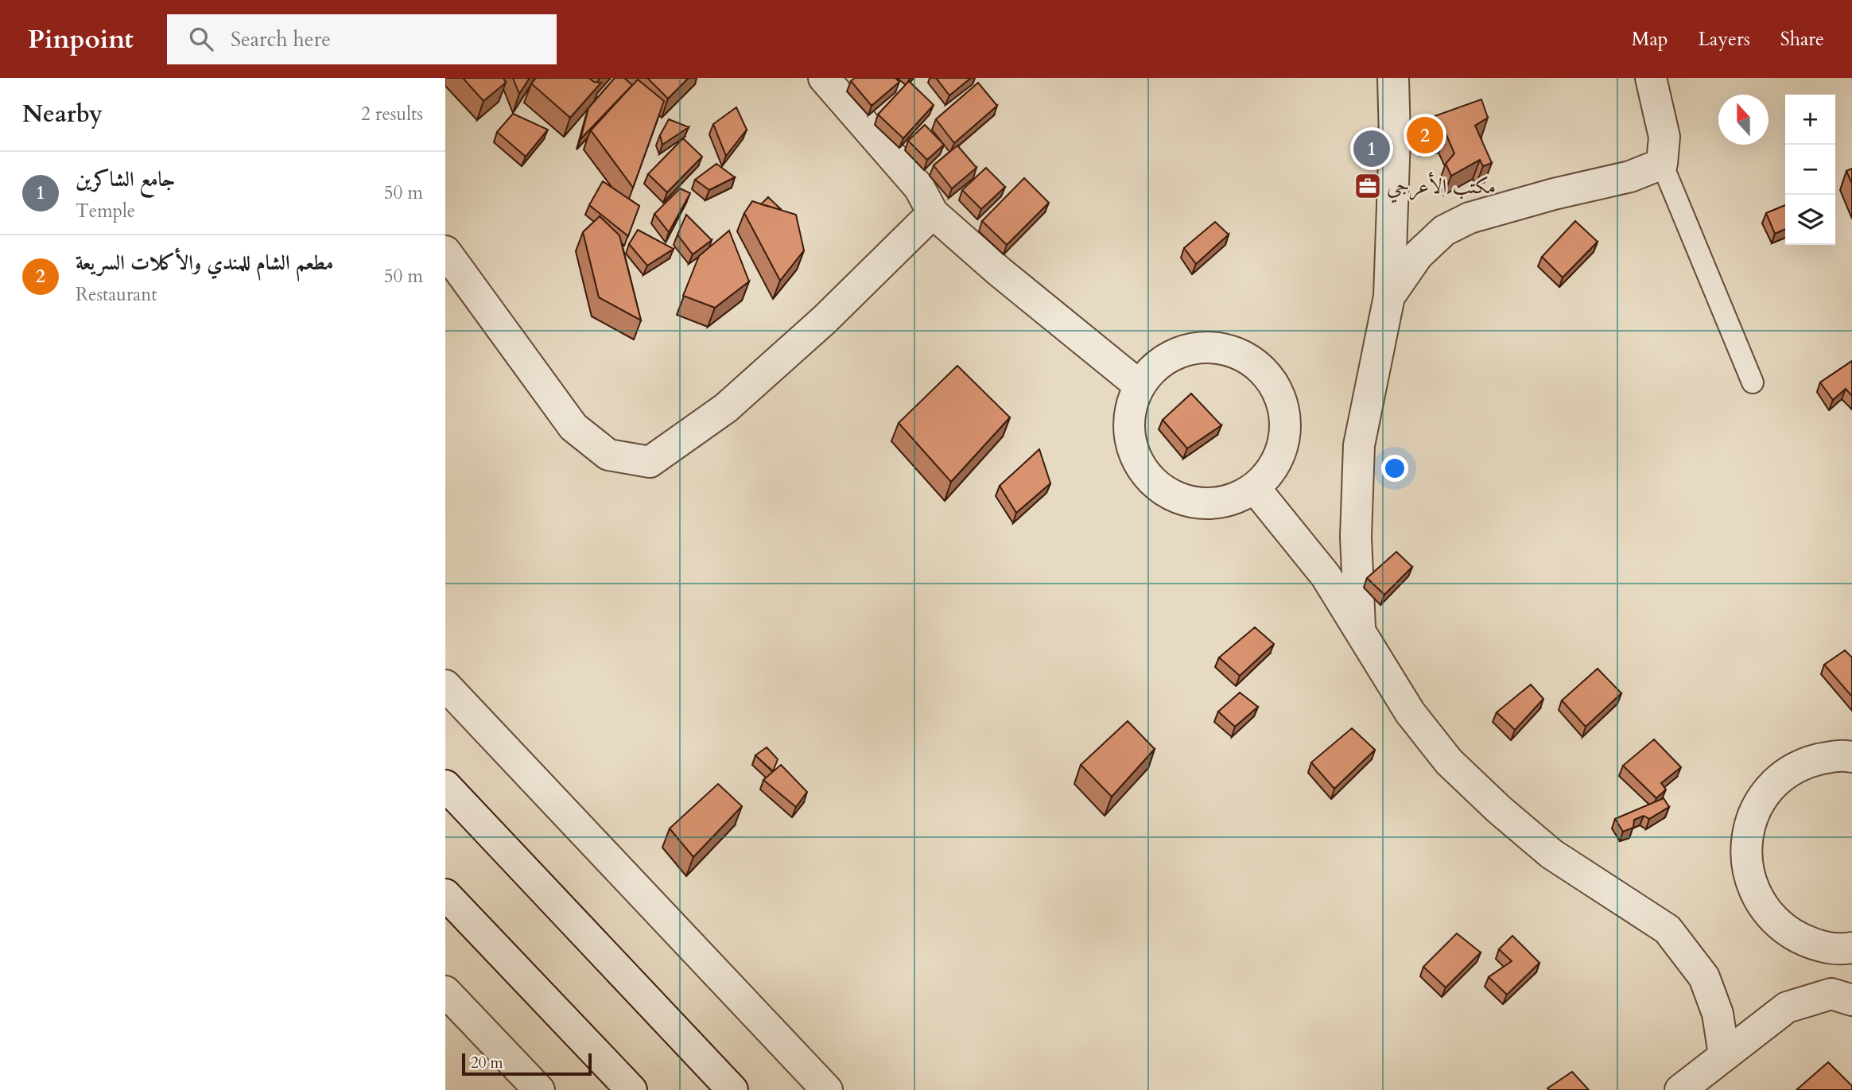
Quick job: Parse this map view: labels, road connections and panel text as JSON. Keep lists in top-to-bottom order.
{
  "places": {
    "office": ["مكتب الأعرجي"]
  },
  "scale_bar": "20 m",
  "north": "top",
  "page": {
    "header": "Pinpoint",
    "search": "Search here",
    "nav": ["Map", "Layers", "Share"],
    "heading": ["Nearby", "2 results"],
    "map_buttons": ["+", "−"],
    "pins": ["2", "1"],
    "list": [
      {
        "mark": "1",
        "name": "جامع الشاكرين",
        "note": "Temple",
        "value": "50 m"
      },
      {
        "mark": "2",
        "name": "مطعم الشام للمندي والأكلات السريعة",
        "note": "Restaurant",
        "value": "50 m"
      }
    ],
    "scale": "20 m"
  }
}
